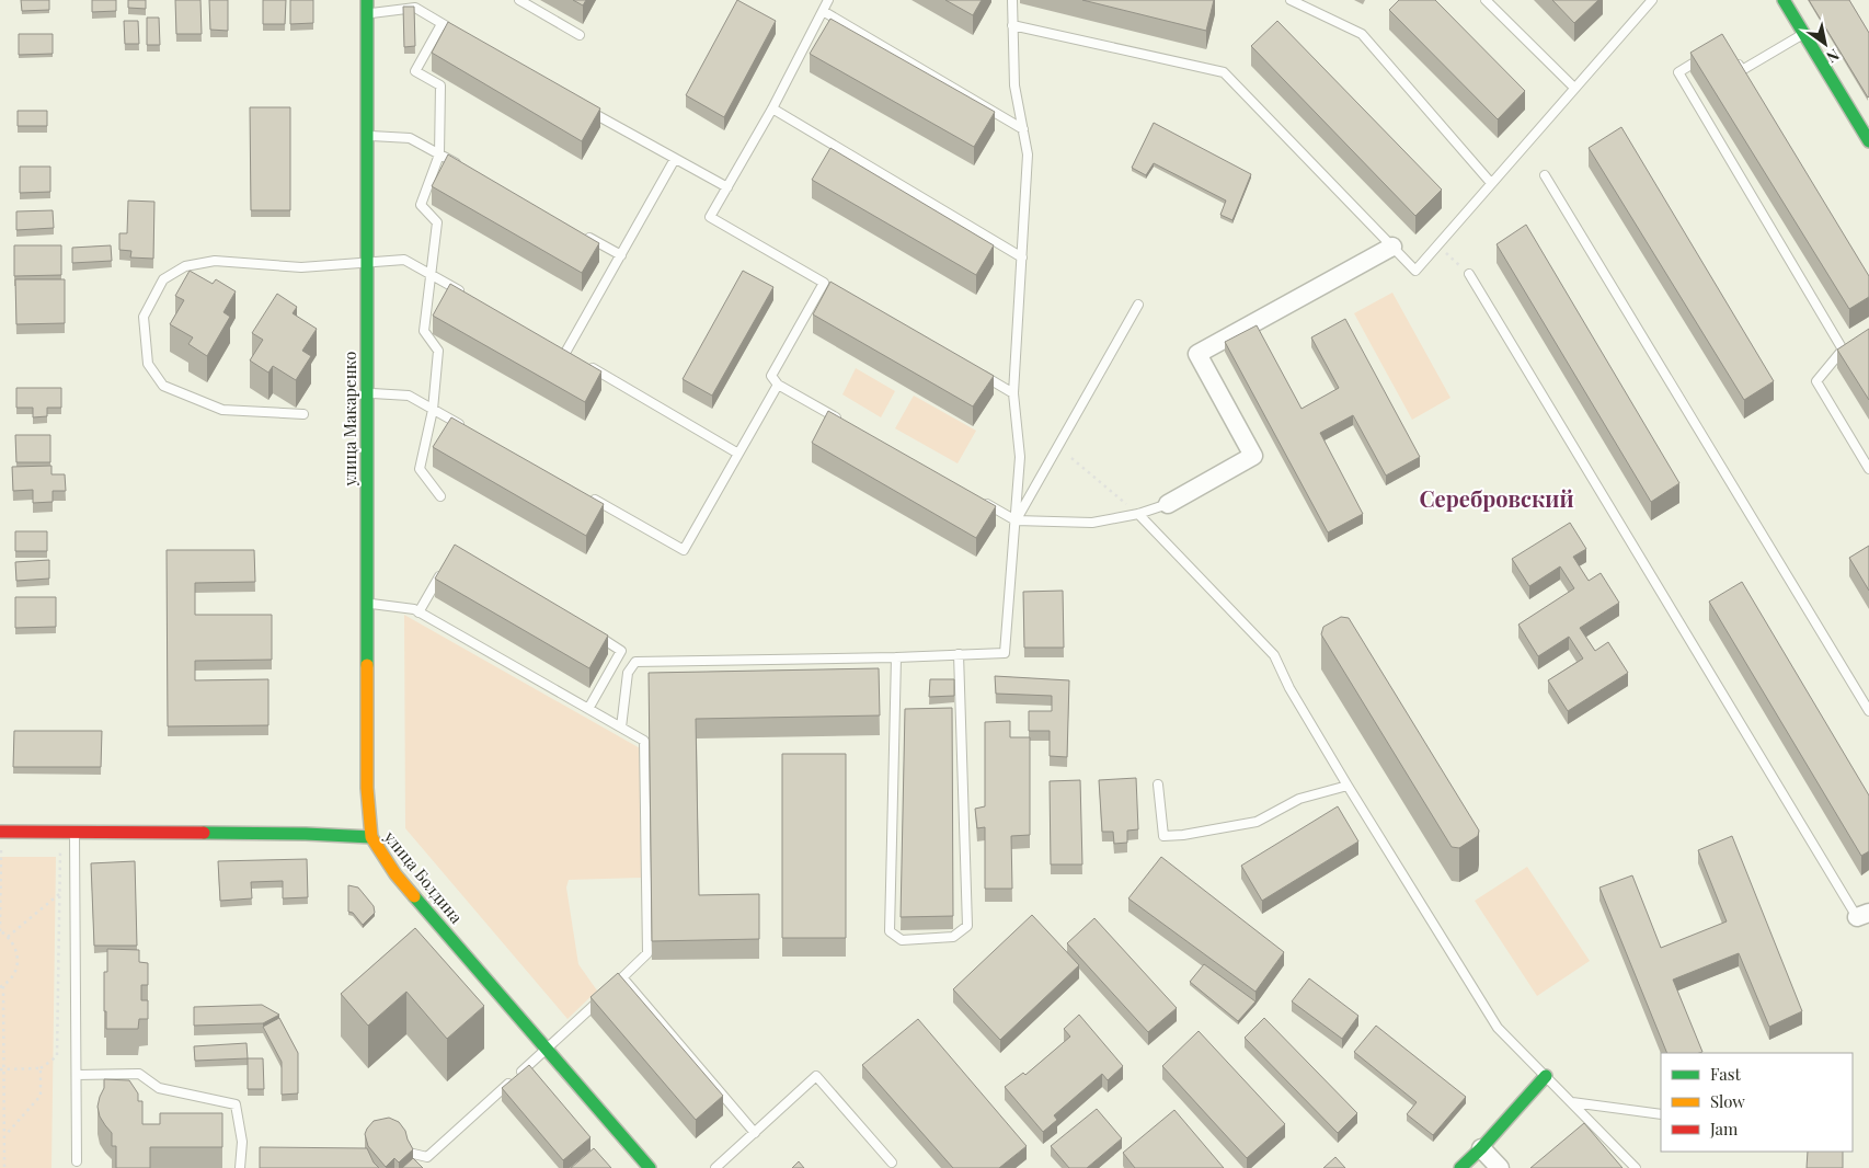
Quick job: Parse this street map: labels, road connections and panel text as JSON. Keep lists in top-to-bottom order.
{
  "streets": {
    "main road": ["улица Макаренко", "улица Болдина"]
  },
  "crossings": [
    ["улица Макаренко", "улица Болдина"]
  ],
  "districts": ["Серебровский"],
  "legend": ["Fast", "Slow", "Jam"],
  "north": "bottom right"
}
